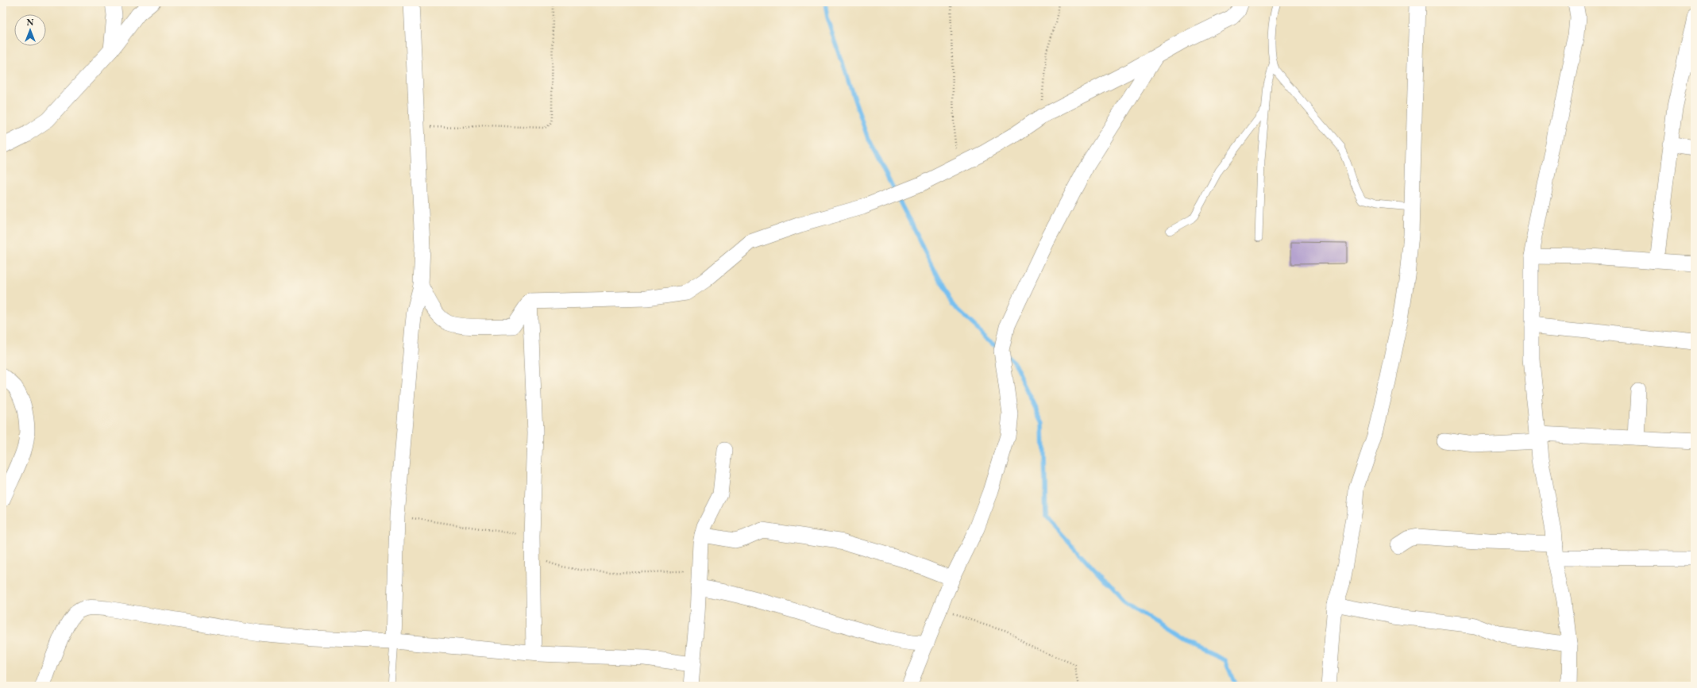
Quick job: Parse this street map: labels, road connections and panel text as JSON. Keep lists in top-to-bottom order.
{
  "north": "top"
}
